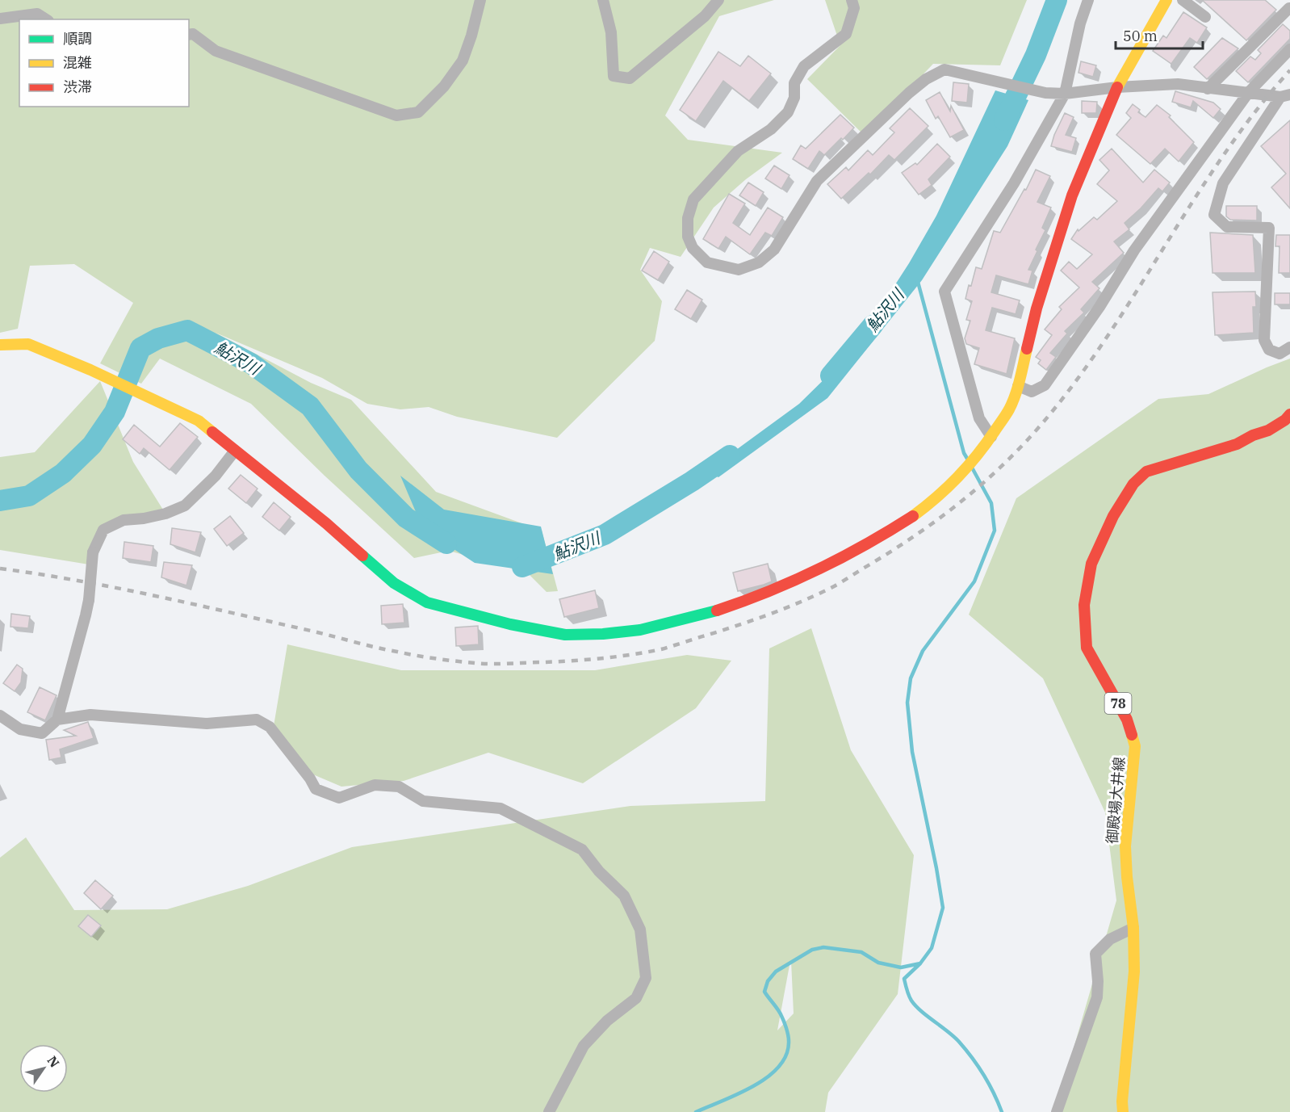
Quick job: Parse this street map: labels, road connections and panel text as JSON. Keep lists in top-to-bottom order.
{
  "streets": {
    "street": ["78", "御殿場大井線"]
  },
  "water": ["鮎沢川"],
  "legend": ["順調", "混雑", "渋滞"],
  "scale_bar": "50 m",
  "north": "top right"
}
